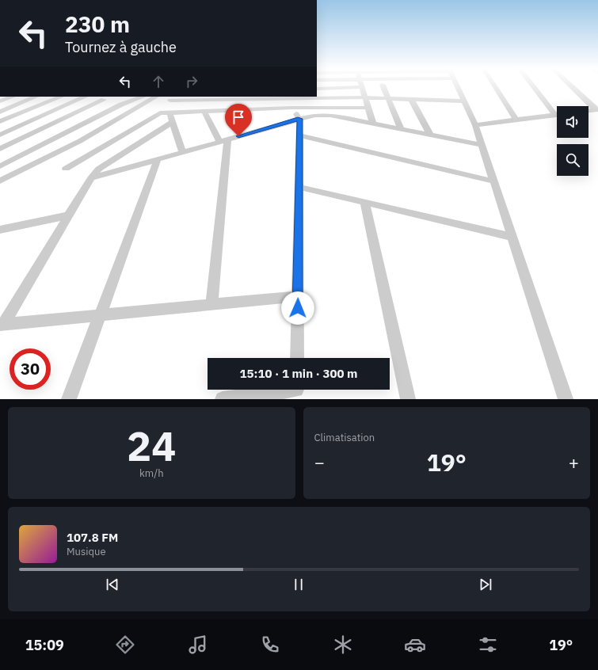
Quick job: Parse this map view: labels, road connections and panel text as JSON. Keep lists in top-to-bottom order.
{
  "page": {
    "turn": ["230 m", "Tournez à gauche"],
    "limit": "30",
    "trip": "15:10 · 1 min · 300 m",
    "tile": [
      ["24", "km/h"],
      "Climatisation"
    ],
    "heat": ["−", "19°", "+"],
    "song": ["107.8 FM", "Musique"],
    "tabs": ["15:09", "19°"]
  }
}
